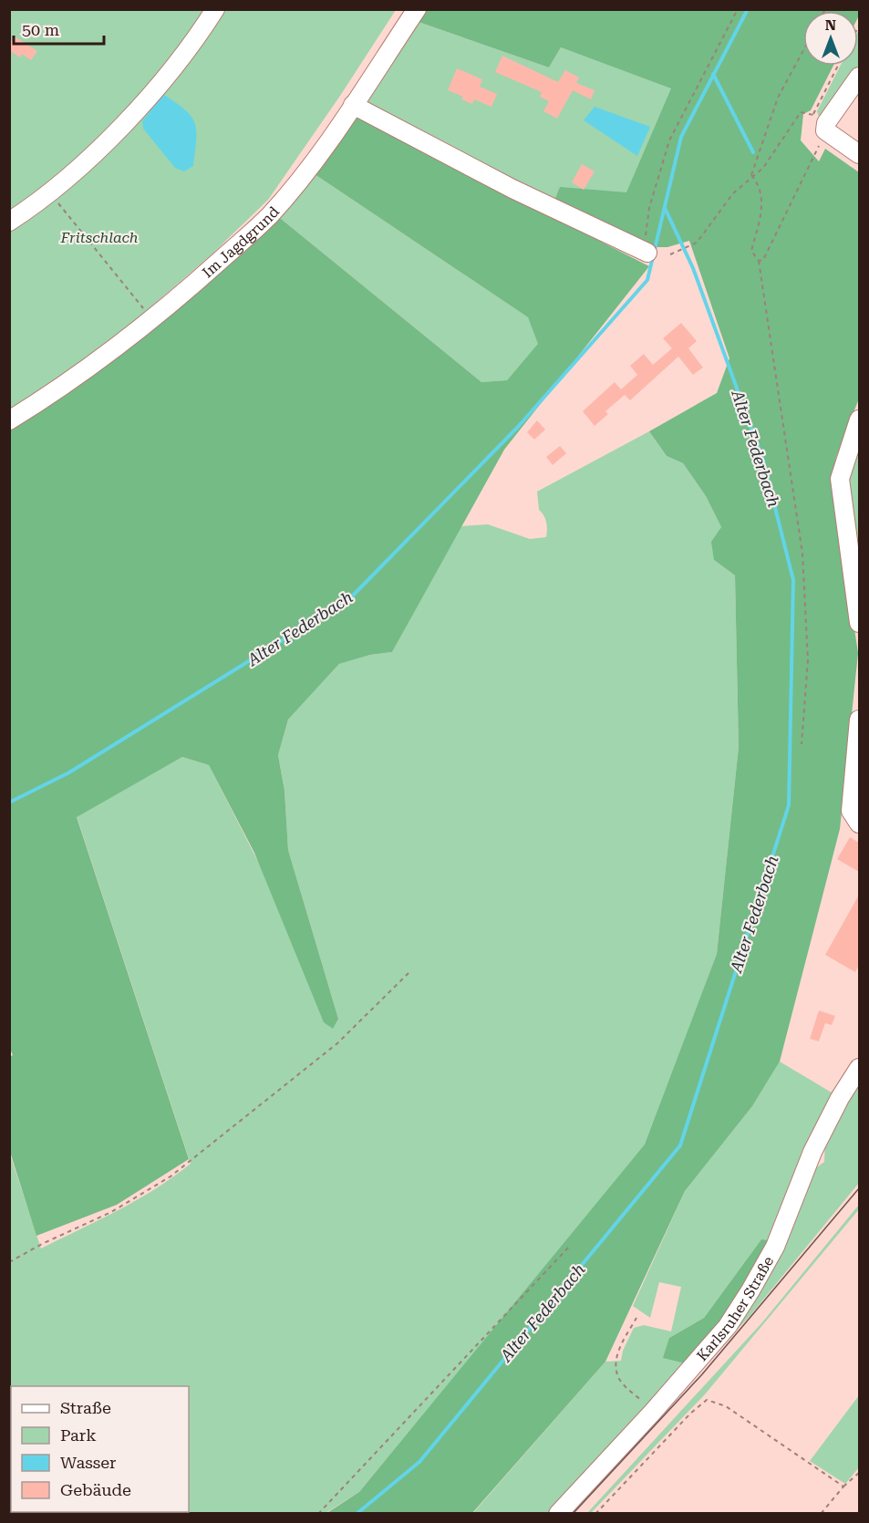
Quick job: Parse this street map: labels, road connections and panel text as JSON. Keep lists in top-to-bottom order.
{
  "streets": {
    "street": ["Im Jagdgrund", "Karlsruher Straße"]
  },
  "water": ["Alter Federbach"],
  "parks": ["Fritschlach"],
  "legend": [
    "Straße",
    "Park",
    "Wasser",
    "Gebäude"
  ],
  "scale_bar": "50 m",
  "north": "top"
}
